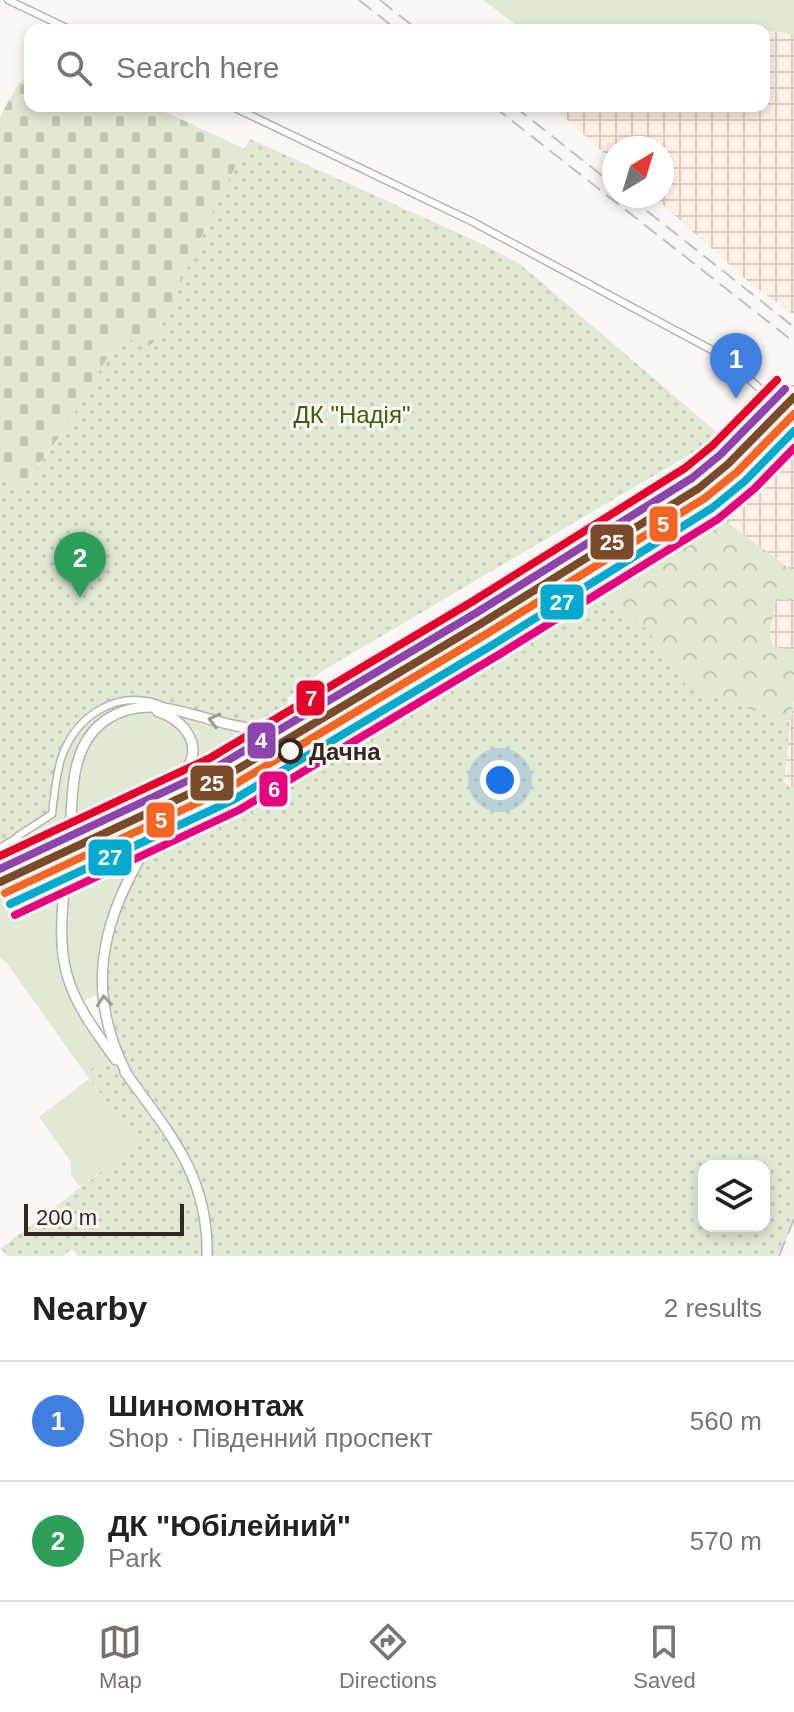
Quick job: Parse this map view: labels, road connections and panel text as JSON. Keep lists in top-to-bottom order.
{
  "parks": ["ДК \"Надія\""],
  "places": ["Дачна"],
  "lines": [
    "transit line 7",
    "transit line 4",
    "transit line 25",
    "transit line 5",
    "transit line 27",
    "transit line 6"
  ],
  "scale_bar": "200 m",
  "north": "top right",
  "page": {
    "search": "Search here",
    "pins": ["1", "2"],
    "scale": "200 m",
    "heading": ["Nearby", "2 results"],
    "list": [
      {
        "mark": "1",
        "name": "Шиномонтаж",
        "note": "Shop · Південний проспект",
        "value": "560 m"
      },
      {
        "mark": "2",
        "name": "ДК \"Юбілейний\"",
        "note": "Park",
        "value": "570 m"
      }
    ],
    "nav": ["Map", "Directions", "Saved"]
  }
}
